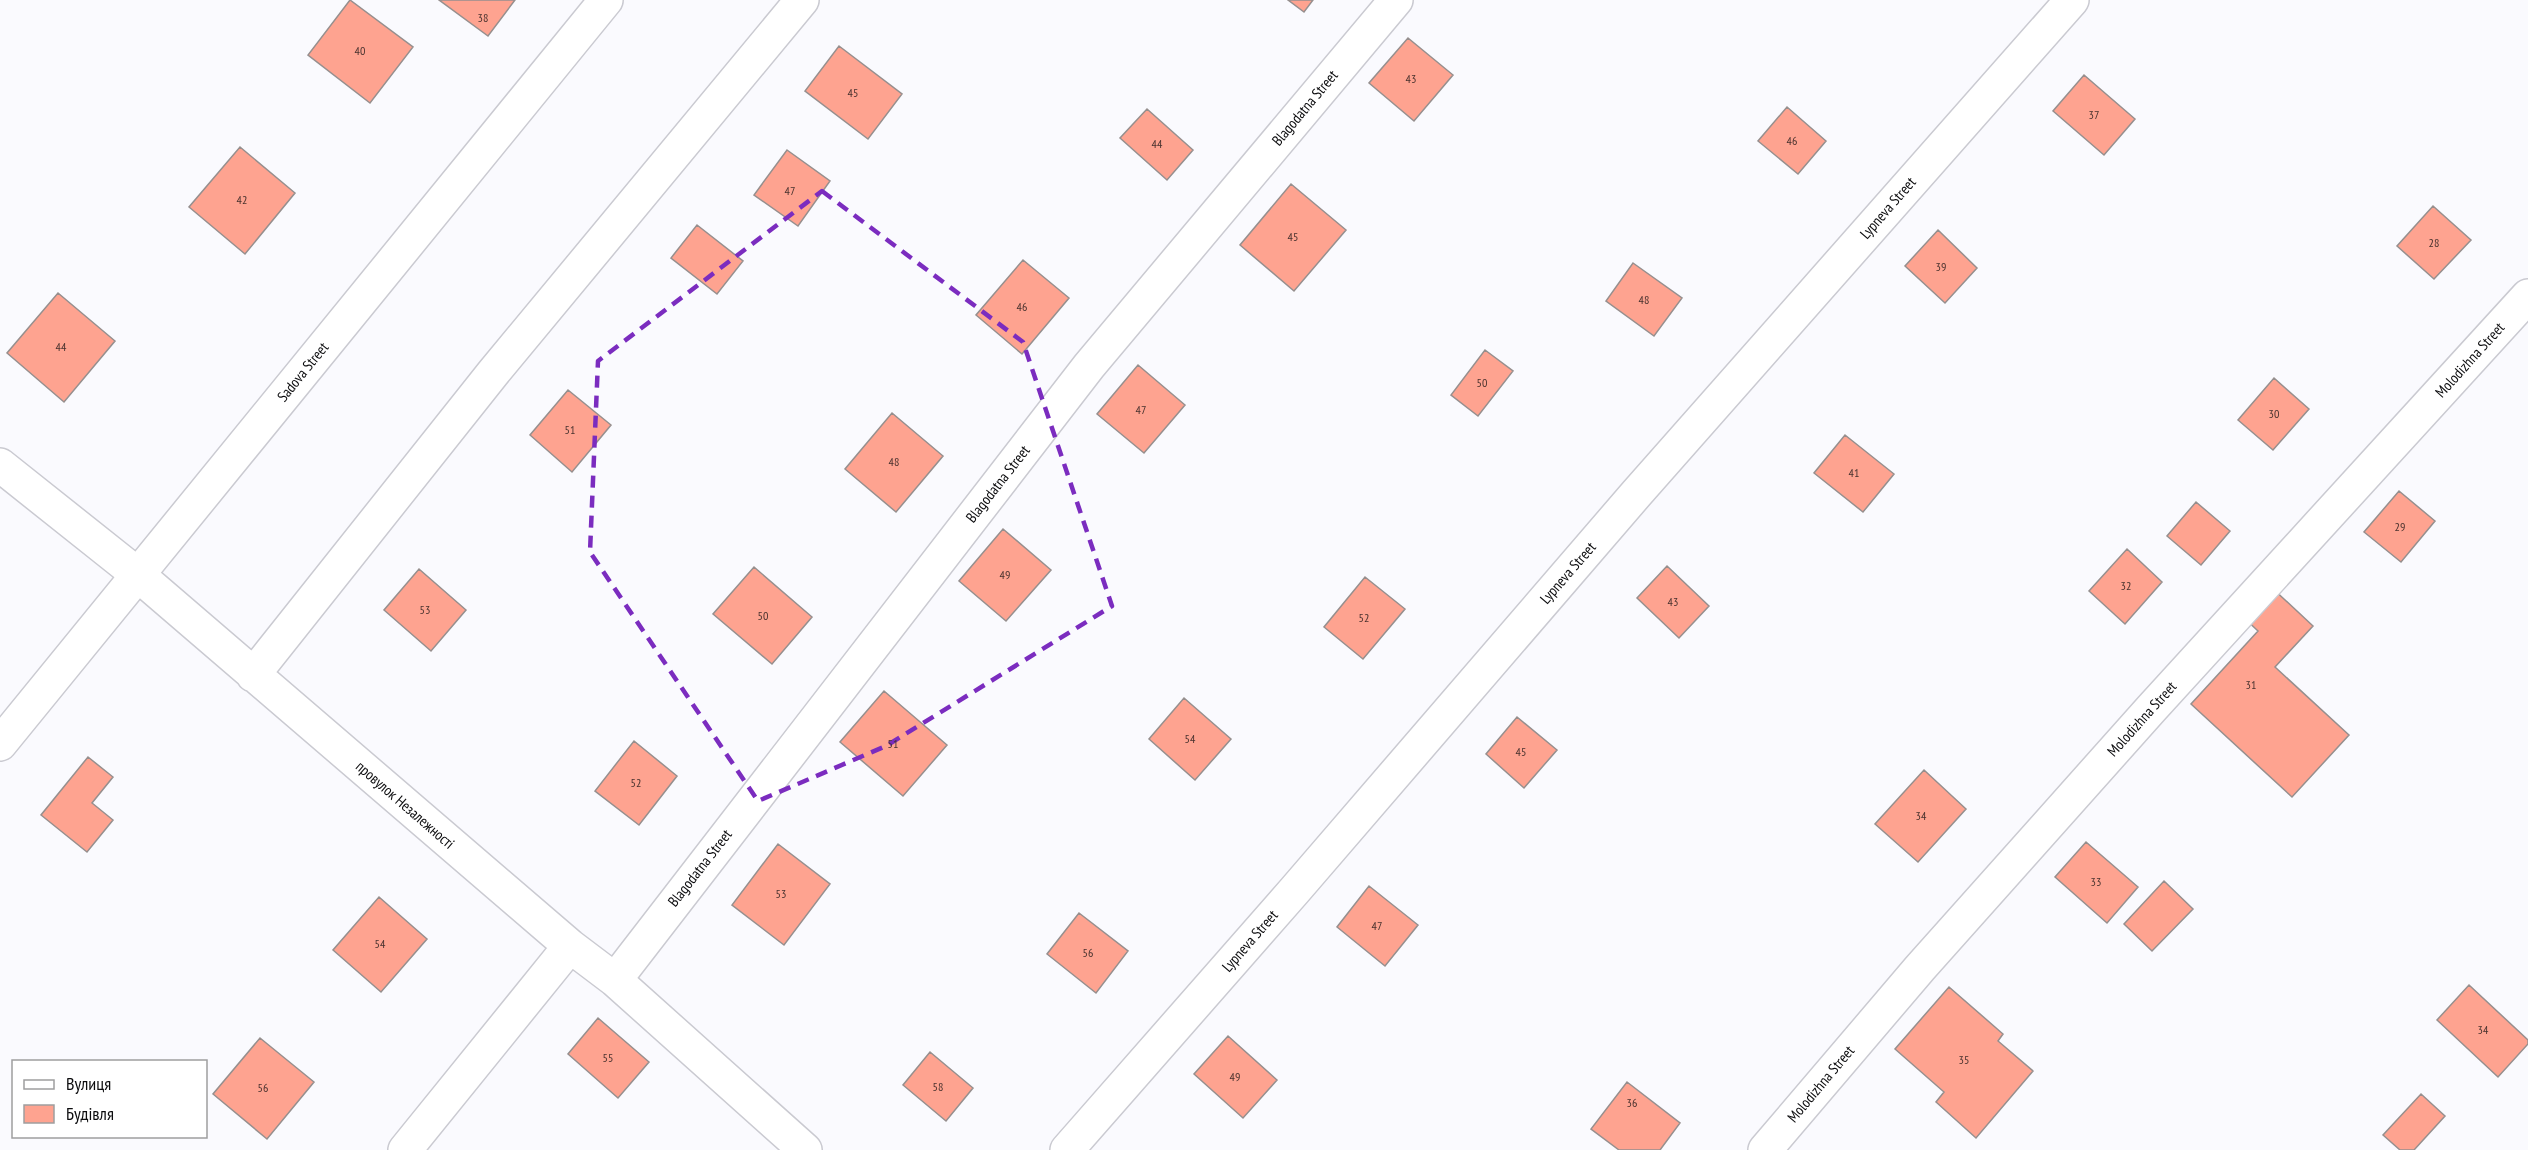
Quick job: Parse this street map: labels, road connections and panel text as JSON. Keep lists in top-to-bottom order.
{
  "streets": {
    "street": [
      "Blagodatna Street",
      "Lypneva Street",
      "Molodizhna Street",
      "Sadova Street",
      "провулок Незалежності"
    ]
  },
  "crossings": [
    ["Blagodatna Street", "провулок Незалежності"],
    ["Sadova Street", "провулок Незалежності"]
  ],
  "house_numbers": [
    "38",
    "40",
    "43",
    "45",
    "37",
    "46",
    "44",
    "47",
    "42",
    "45",
    "28",
    "39",
    "48",
    "46",
    "44",
    "50",
    "47",
    "30",
    "51",
    "48",
    "41",
    "29",
    "49",
    "32",
    "43",
    "53",
    "50",
    "52",
    "31",
    "54",
    "51",
    "45",
    "52",
    "34",
    "33",
    "53",
    "47",
    "54",
    "56",
    "34",
    "55",
    "35",
    "49",
    "58",
    "56",
    "36"
  ],
  "legend": ["Вулиця", "Будівля"]
}
